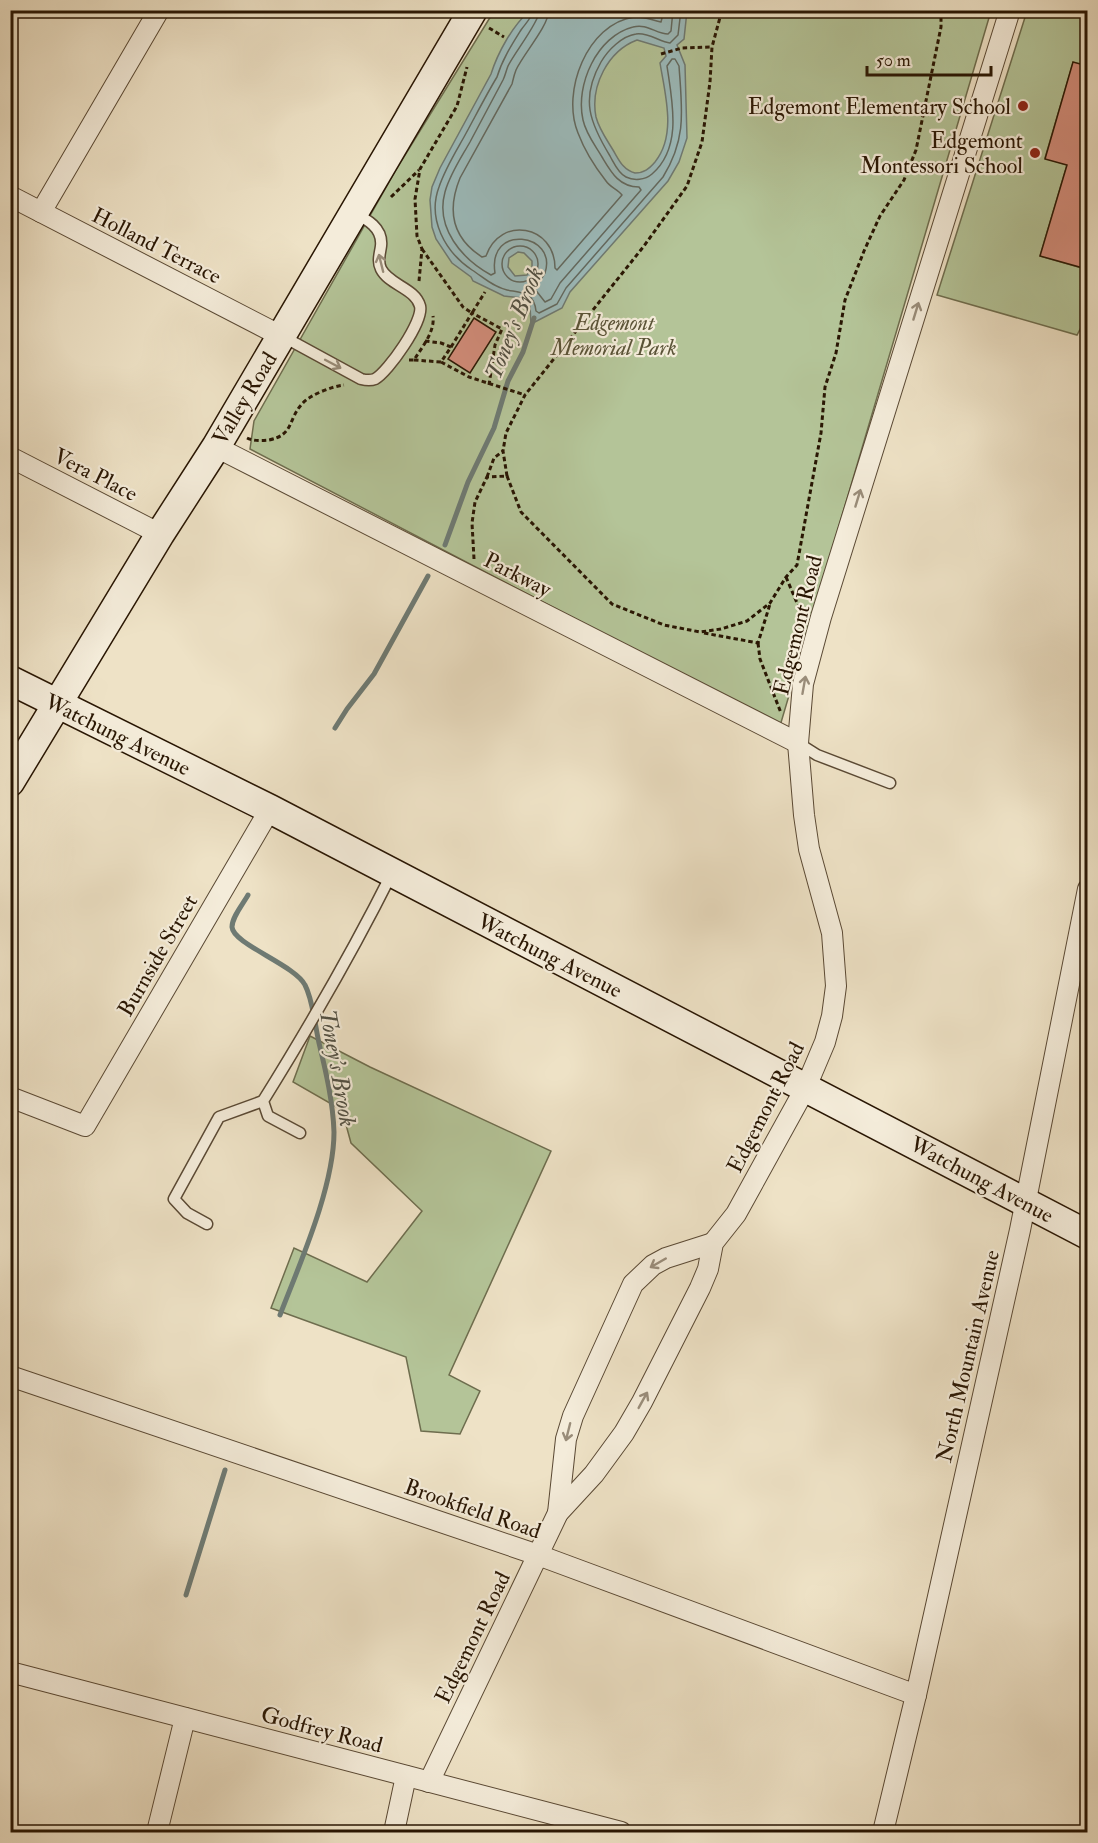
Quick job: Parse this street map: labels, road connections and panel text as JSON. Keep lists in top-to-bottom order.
{
  "streets": {
    "street": [
      "Holland Terrace",
      "Valley Road",
      "Vera Place",
      "Parkway",
      "Edgemont Road",
      "Watchung Avenue",
      "Burnside Street",
      "North Mountain Avenue",
      "Brookfield Road",
      "Godfrey Road"
    ]
  },
  "crossings": [
    ["Holland Terrace", "Valley Road"],
    ["Valley Road", "Vera Place"],
    ["Valley Road", "Parkway"],
    ["Valley Road", "Watchung Avenue"],
    ["Parkway", "Edgemont Road"],
    ["Edgemont Road", "Watchung Avenue"],
    ["Edgemont Road", "Brookfield Road"],
    ["Edgemont Road", "Godfrey Road"],
    ["Watchung Avenue", "Burnside Street"],
    ["Watchung Avenue", "North Mountain Avenue"],
    ["North Mountain Avenue", "Brookfield Road"]
  ],
  "water": ["Toney's Brook"],
  "parks": ["Edgemont Memorial Park"],
  "places": ["Edgemont Elementary School", "Edgemont Montessori School"],
  "scale_bar": "50 m"
}
